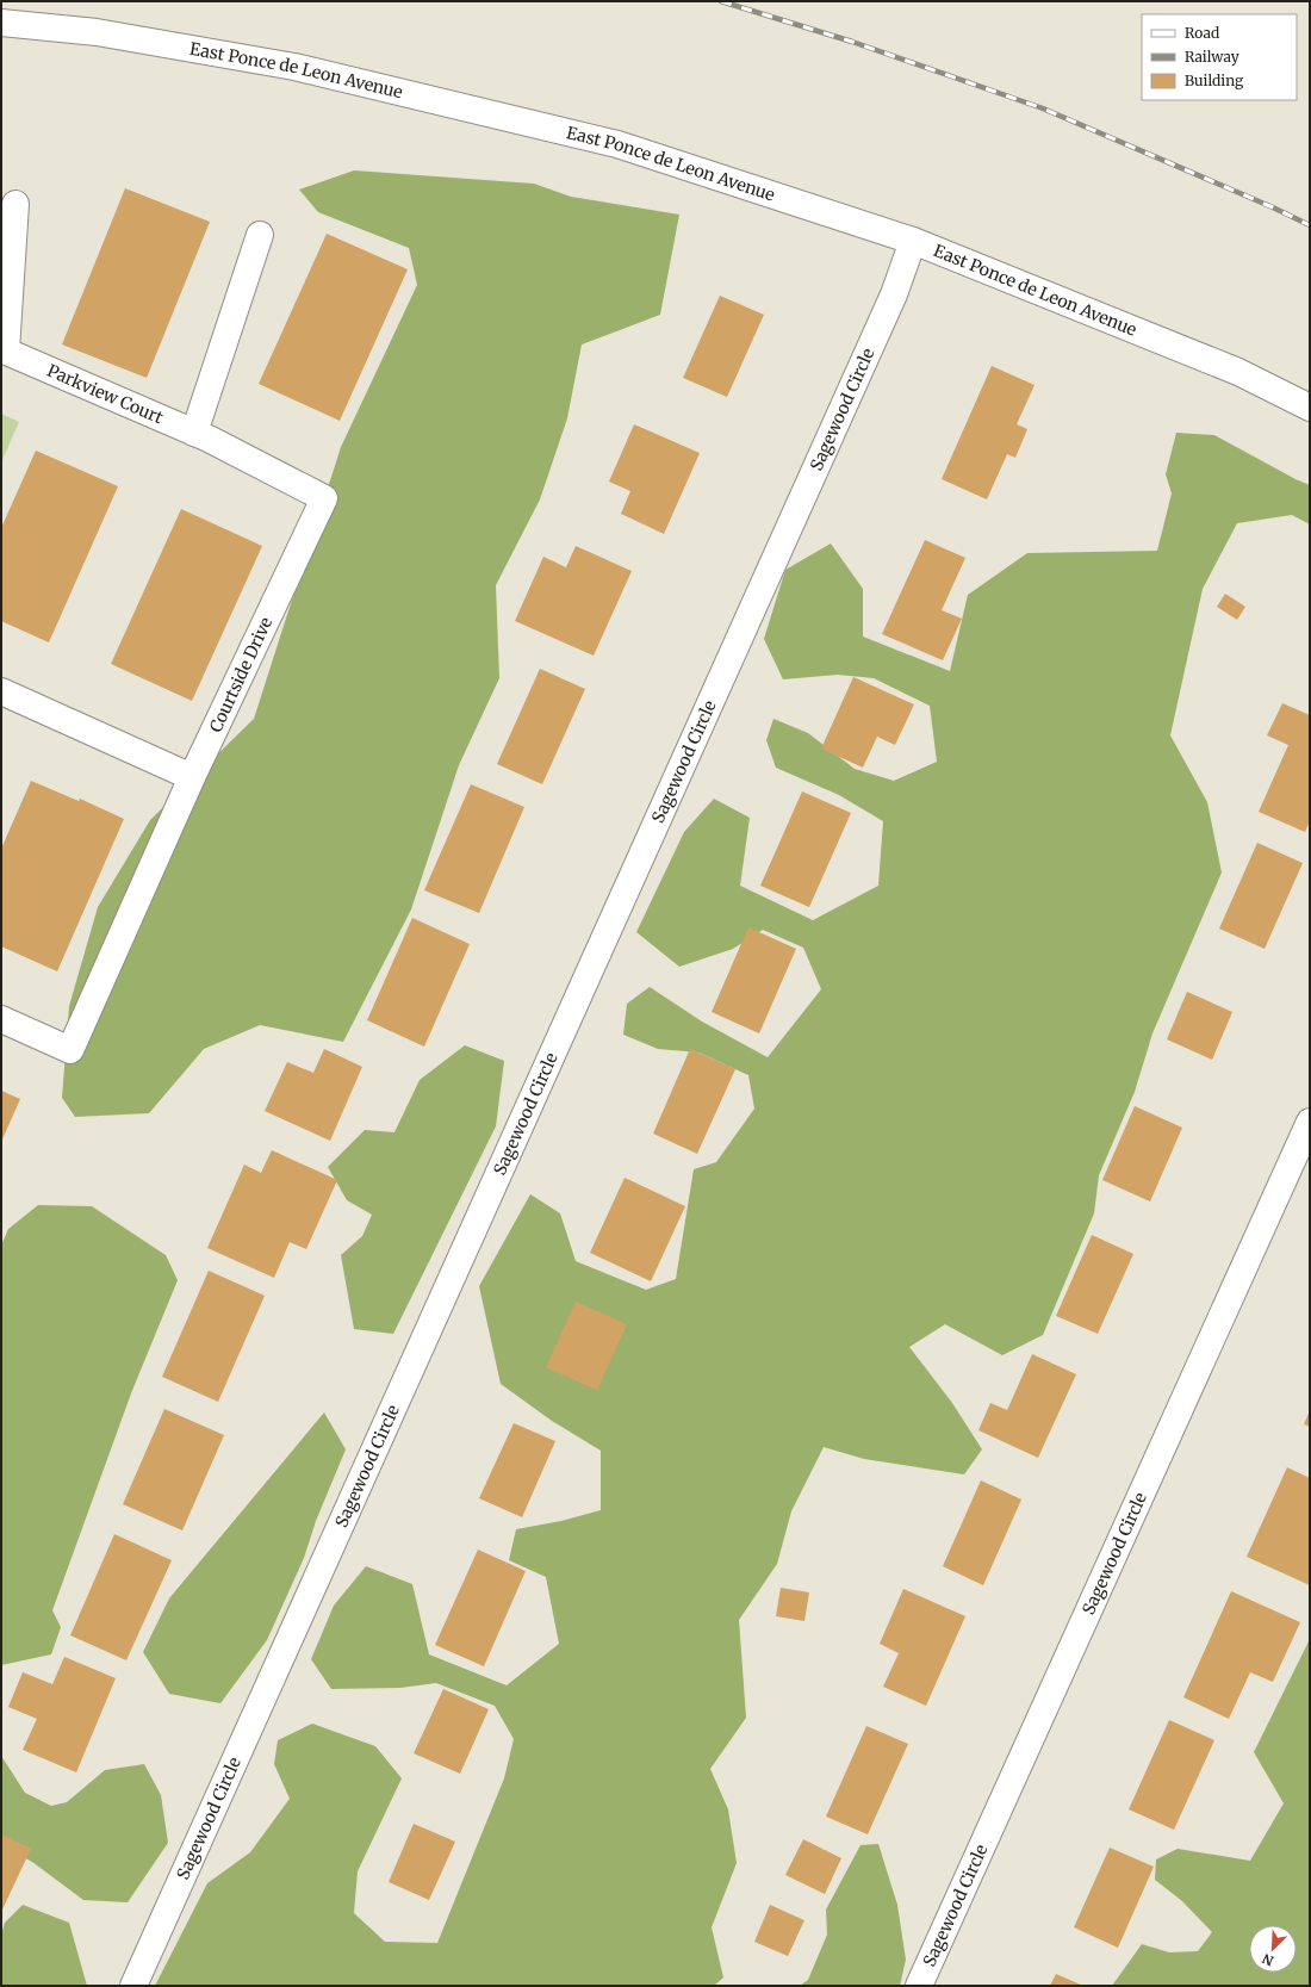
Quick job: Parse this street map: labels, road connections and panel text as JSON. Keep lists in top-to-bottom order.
{
  "streets": {
    "street": [
      "East Ponce de Leon Avenue",
      "Parkview Court",
      "Sagewood Circle",
      "Courtside Drive"
    ]
  },
  "crossings": [
    ["East Ponce de Leon Avenue", "Sagewood Circle"],
    ["Parkview Court", "Courtside Drive"]
  ],
  "legend": ["Road", "Railway", "Building"],
  "north": "bottom left"
}
